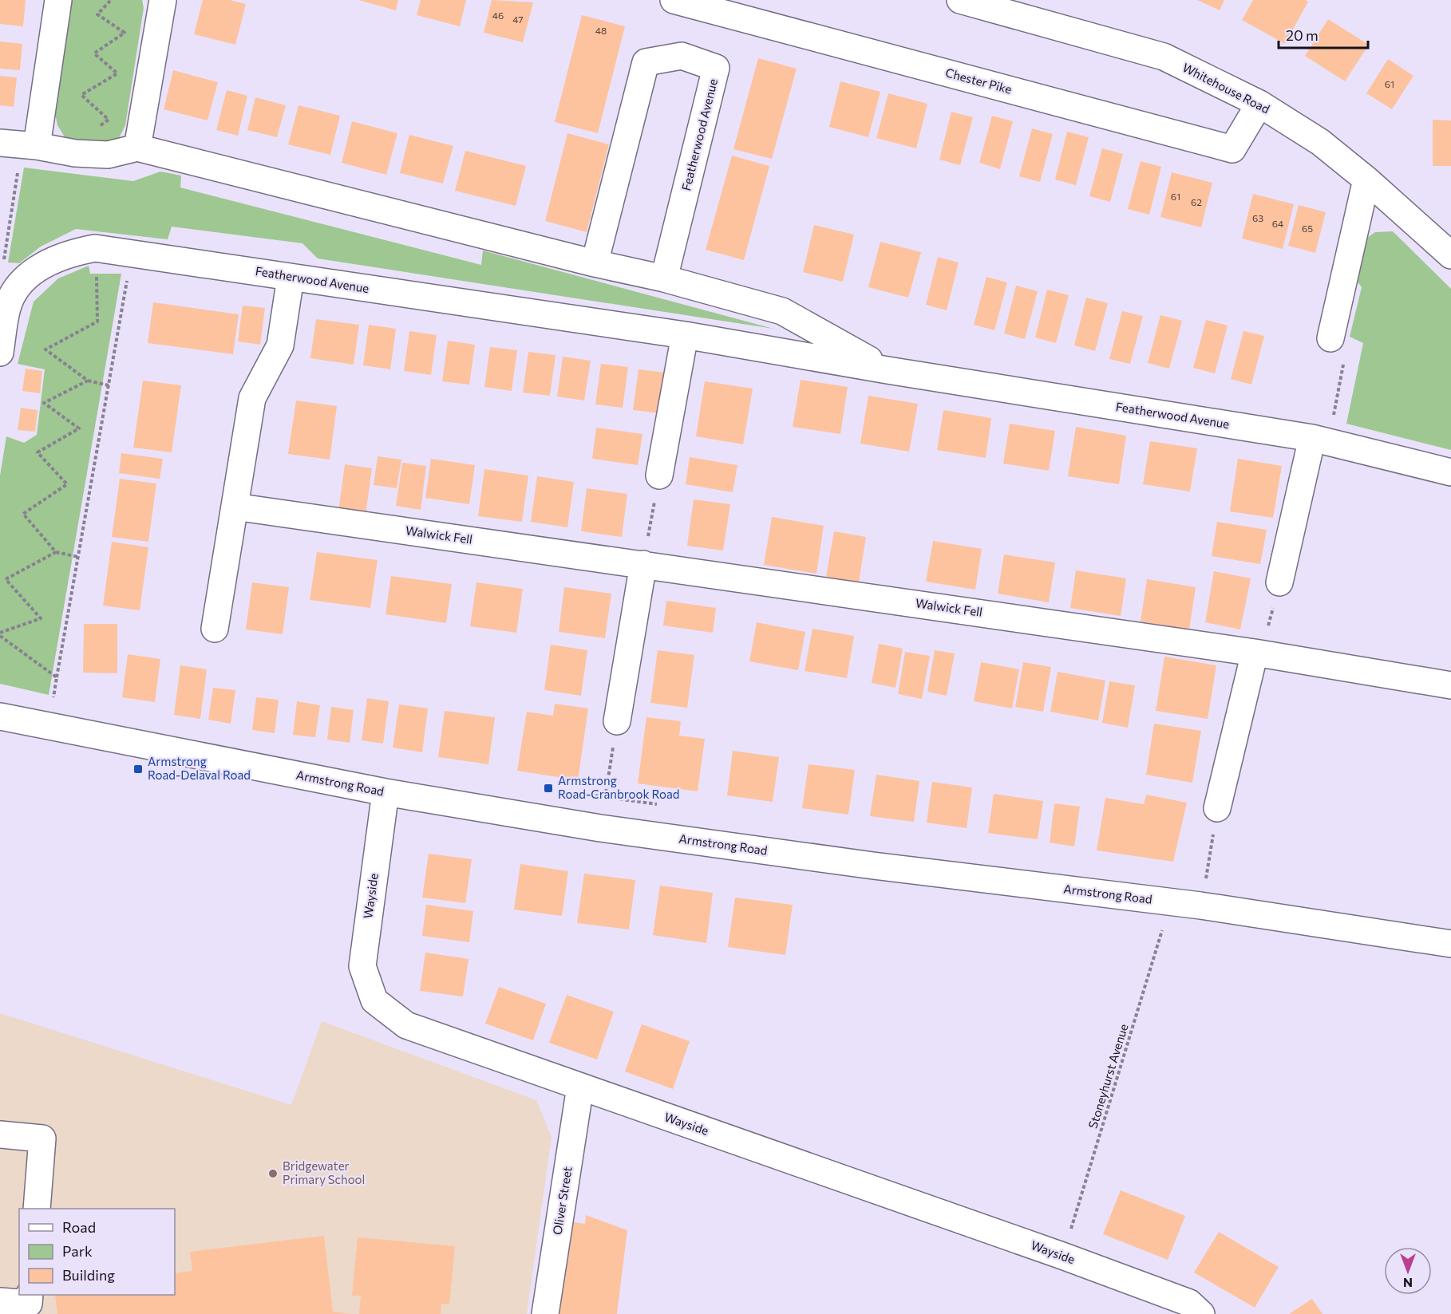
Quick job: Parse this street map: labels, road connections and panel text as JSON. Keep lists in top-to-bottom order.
{
  "streets": {
    "street": [
      "Chester Pike",
      "Whitehouse Road",
      "Featherwood Avenue",
      "Walwick Fell",
      "Armstrong Road",
      "Wayside",
      "Oliver Street"
    ],
    "path": ["Stoneyhurst Avenue"]
  },
  "crossings": [
    ["Chester Pike", "Whitehouse Road"],
    ["Armstrong Road", "Wayside"],
    ["Armstrong Road", "Stoneyhurst Avenue"],
    ["Wayside", "Stoneyhurst Avenue"],
    ["Wayside", "Oliver Street"]
  ],
  "places": {
    "transit": ["Armstrong Road-Delaval Road", "Armstrong Road-Cranbrook Road"],
    "other": ["Bridgewater Primary School"]
  },
  "house_numbers": [
    "46",
    "47",
    "48",
    "61",
    "61",
    "62",
    "63",
    "64",
    "65"
  ],
  "legend": ["Road", "Park", "Building"],
  "scale_bar": "20 m",
  "north": "bottom"
}
